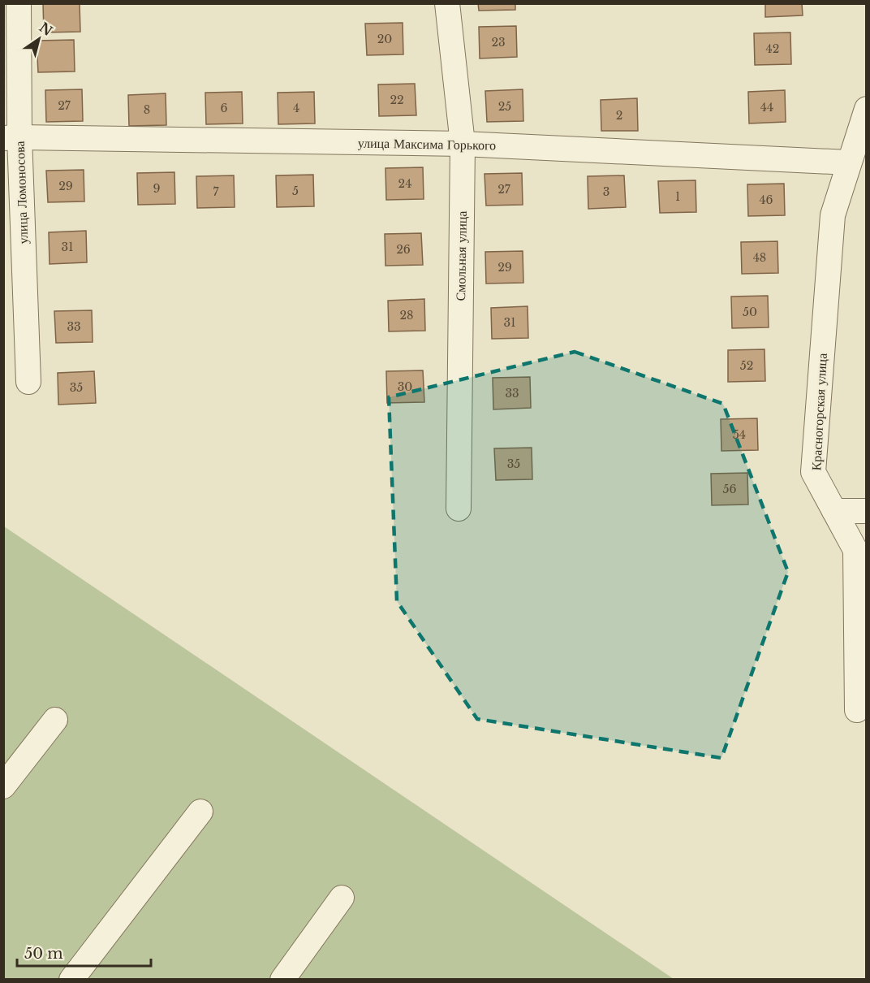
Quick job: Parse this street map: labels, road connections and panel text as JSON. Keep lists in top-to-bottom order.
{
  "streets": {
    "street": [
      "улица Максима Горького",
      "улица Ломоносова",
      "Смольная улица",
      "Красногорская улица"
    ]
  },
  "crossings": [
    ["улица Максима Горького", "улица Ломоносова"],
    ["улица Максима Горького", "Смольная улица"],
    ["улица Максима Горького", "Красногорская улица"]
  ],
  "house_numbers": [
    "20",
    "23",
    "42",
    "22",
    "27",
    "25",
    "44",
    "6",
    "4",
    "8",
    "2",
    "24",
    "29",
    "9",
    "27",
    "5",
    "7",
    "3",
    "1",
    "46",
    "31",
    "26",
    "48",
    "29",
    "50",
    "28",
    "31",
    "33",
    "52",
    "30",
    "35",
    "33",
    "54",
    "35",
    "56"
  ],
  "scale_bar": "50 m",
  "north": "top right"
}
